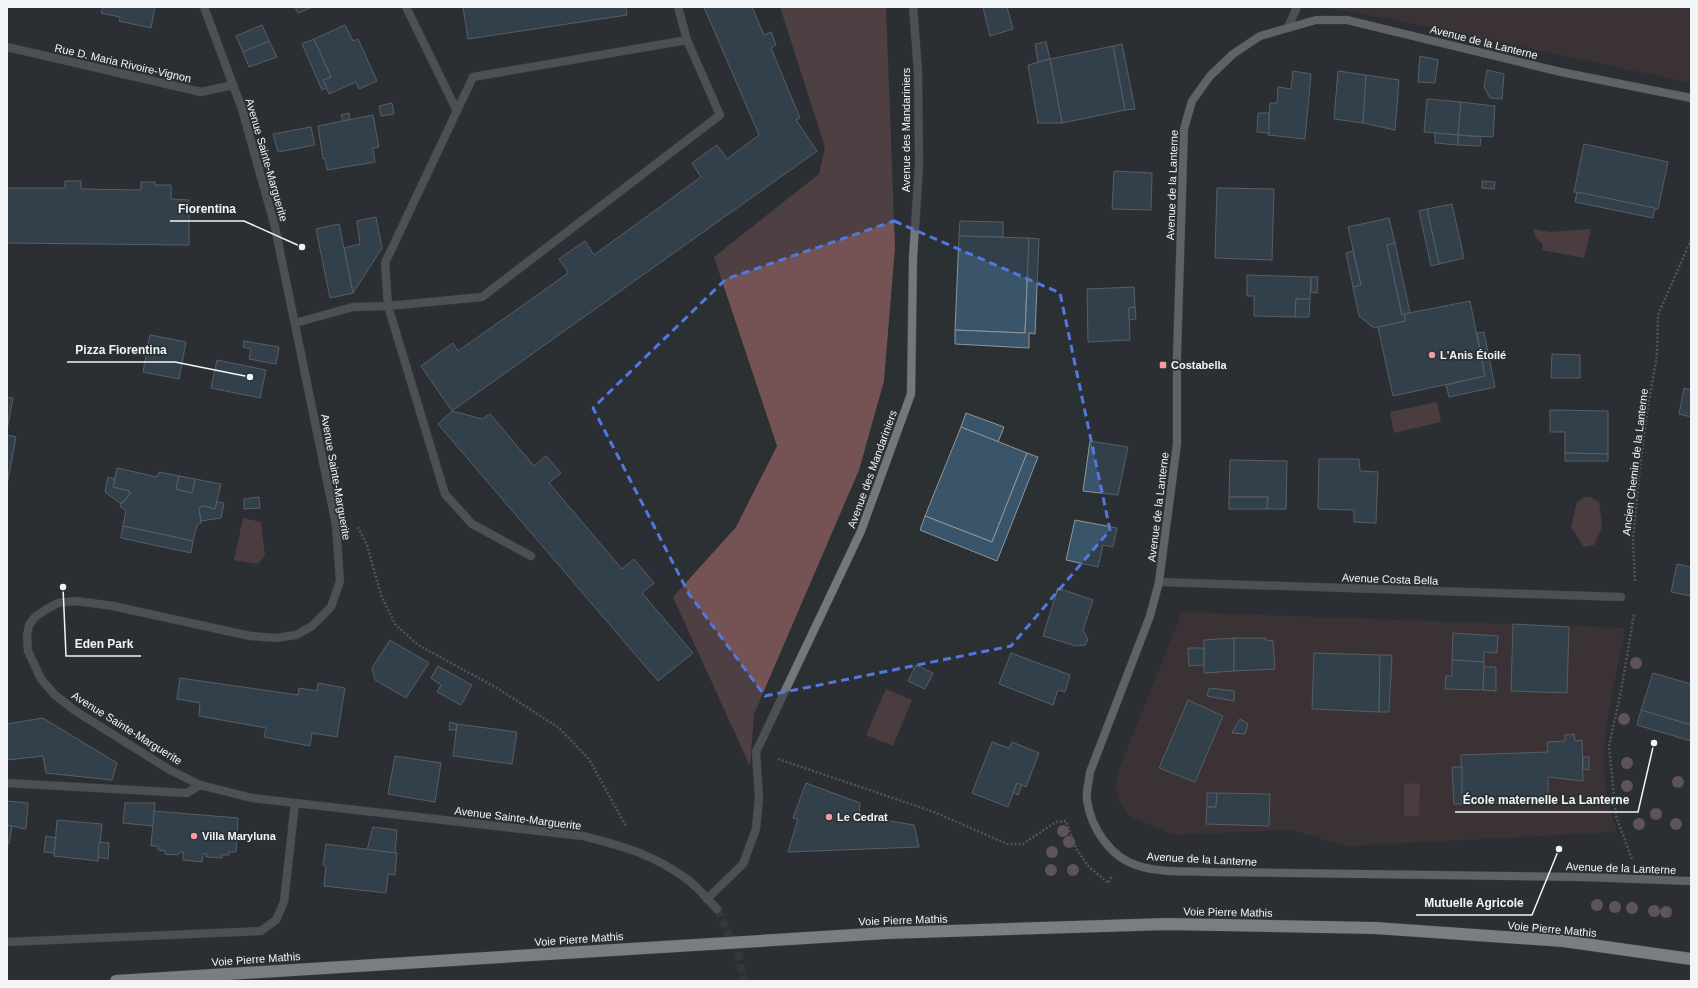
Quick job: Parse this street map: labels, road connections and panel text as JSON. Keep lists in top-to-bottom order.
{
  "streets": {
    "highway": ["Voie Pierre Mathis"],
    "street": [
      "Avenue de la Lanterne",
      "Rue D. Maria Rivoire-Vignon",
      "Avenue des Mandariniers",
      "Avenue Sainte-Marguerite",
      "Avenue Costa Bella"
    ],
    "path": ["Ancien Chemin de la Lanterne"]
  },
  "crossings": [
    ["Avenue de la Lanterne", "Avenue Costa Bella"],
    ["Rue D. Maria Rivoire-Vignon", "Avenue Sainte-Marguerite"],
    ["Avenue des Mandariniers", "Avenue Sainte-Marguerite"]
  ],
  "places": {
    "other": [
      "Fiorentina",
      "L'Anis Étoilé",
      "Pizza Fiorentina",
      "Eden Park",
      "École maternelle La Lanterne",
      "Le Cedrat",
      "Villa Maryluna",
      "Mutuelle Agricole"
    ],
    "transit": ["Costabella"]
  }
}
